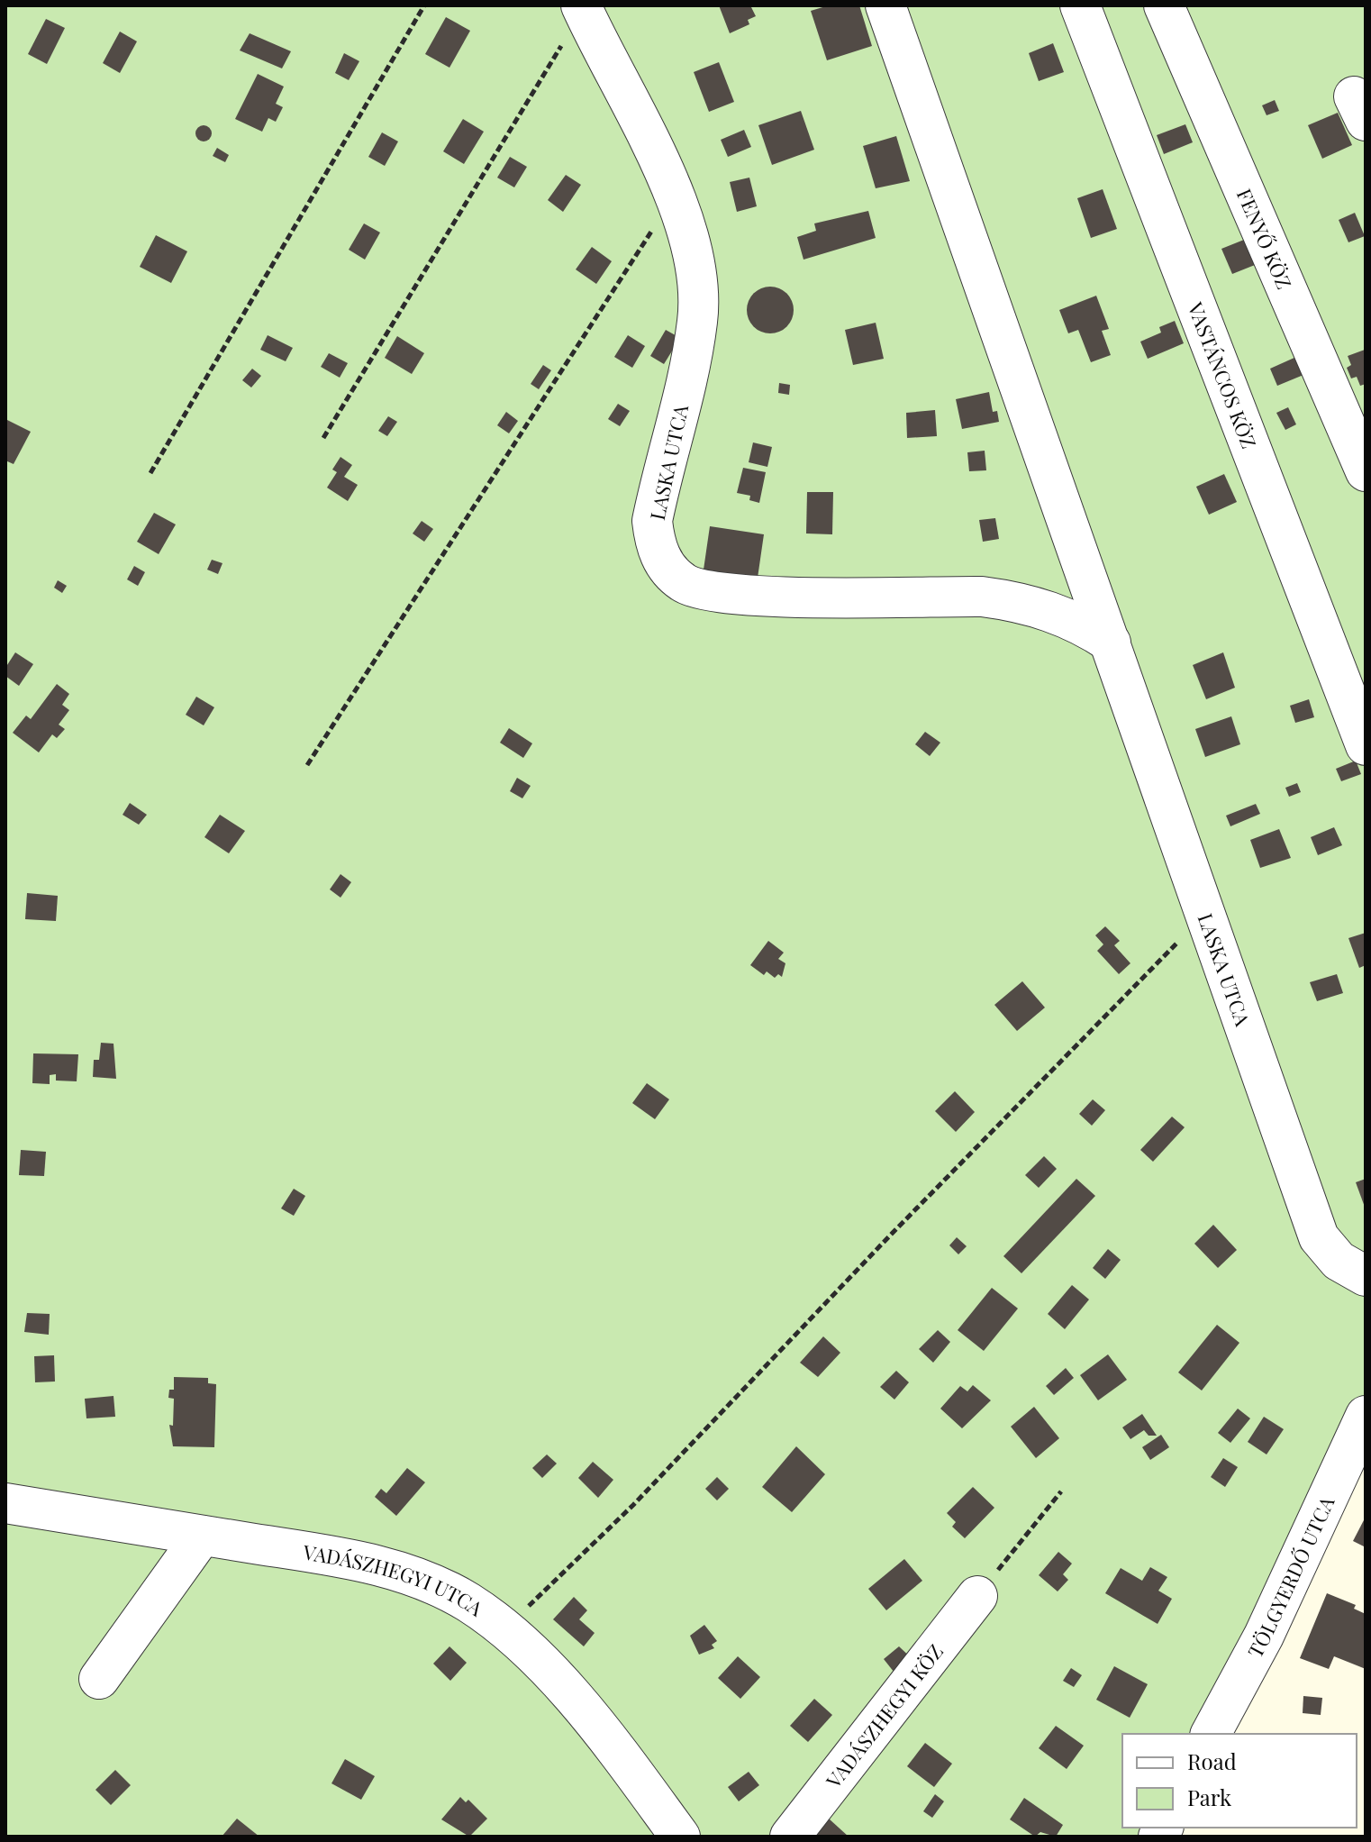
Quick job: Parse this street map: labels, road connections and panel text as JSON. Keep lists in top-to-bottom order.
{
  "streets": {
    "street": [
      "FENYŐ KÖZ",
      "VASTÁNCOS KÖZ",
      "LASKA UTCA",
      "TÖLGYERDŐ UTCA",
      "VADÁSZHEGYI UTCA",
      "VADÁSZHEGYI KÖZ"
    ]
  },
  "legend": ["Road", "Park"]
}
